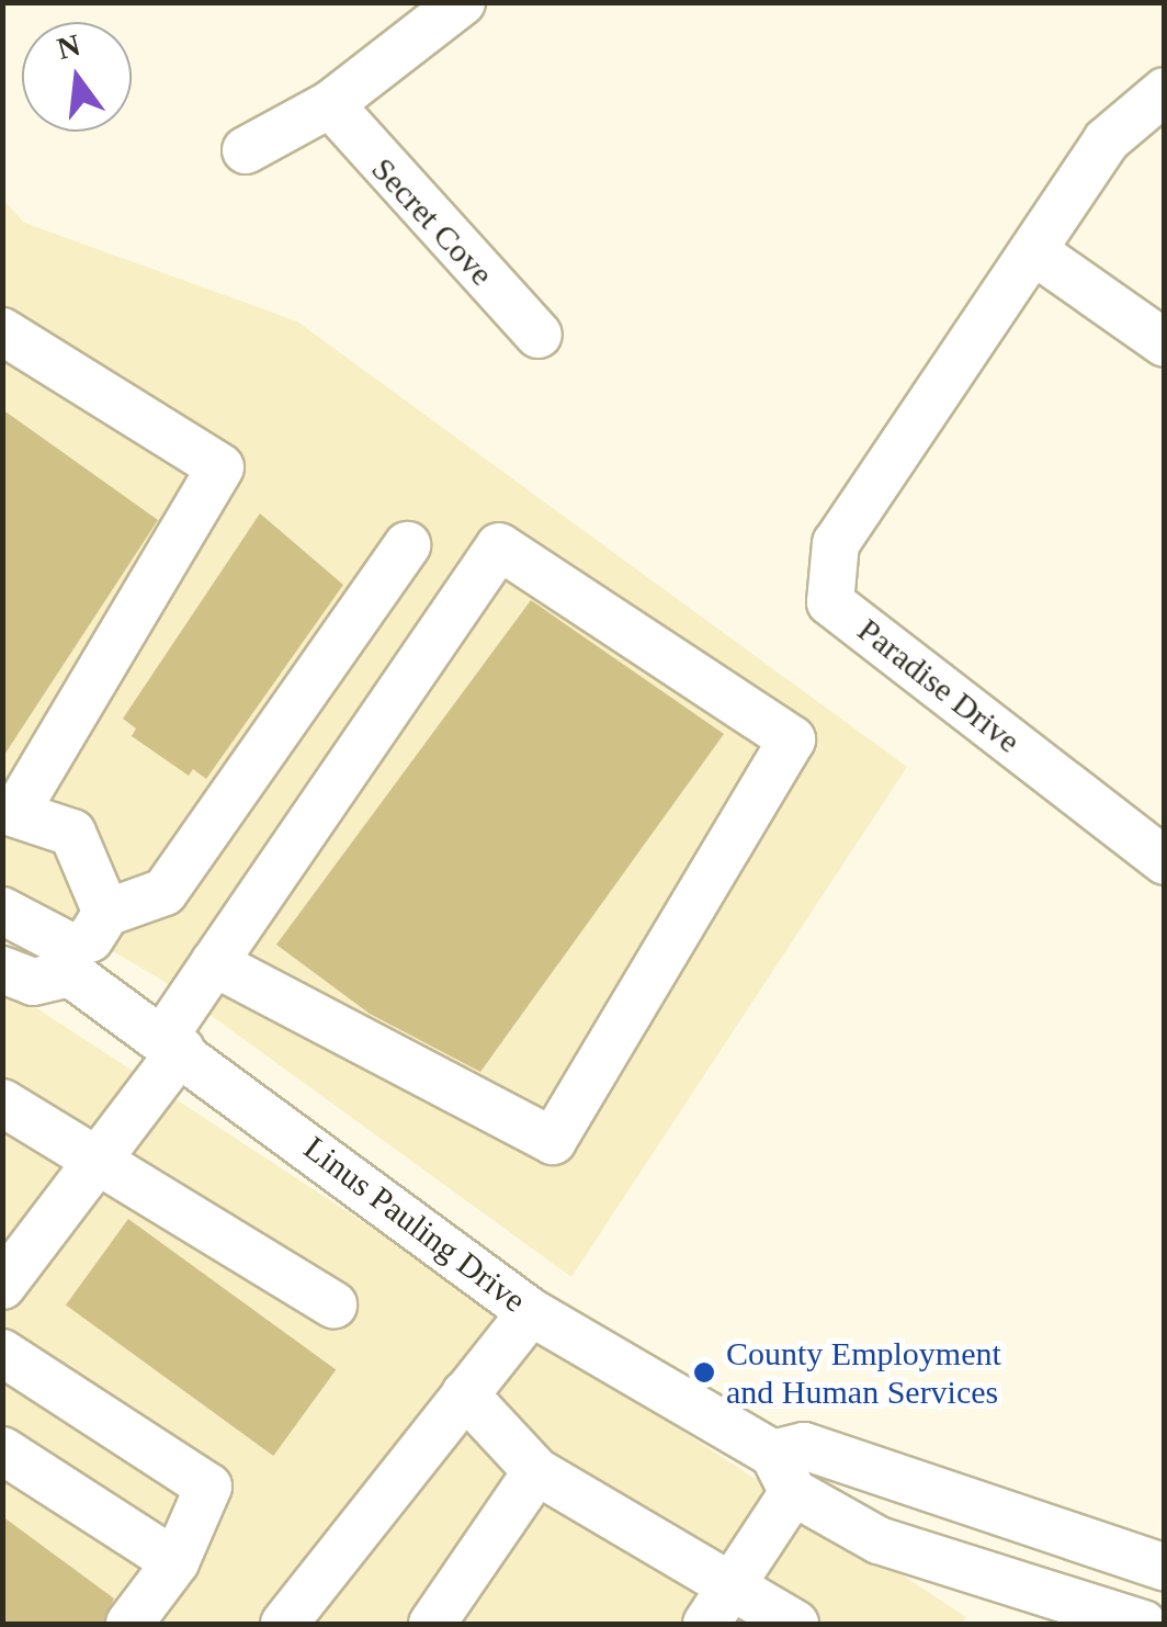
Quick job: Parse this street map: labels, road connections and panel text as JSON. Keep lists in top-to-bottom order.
{
  "streets": {
    "street": ["Secret Cove", "Paradise Drive", "Linus Pauling Drive"]
  },
  "places": ["County Employment and Human Services"],
  "north": "top"
}
